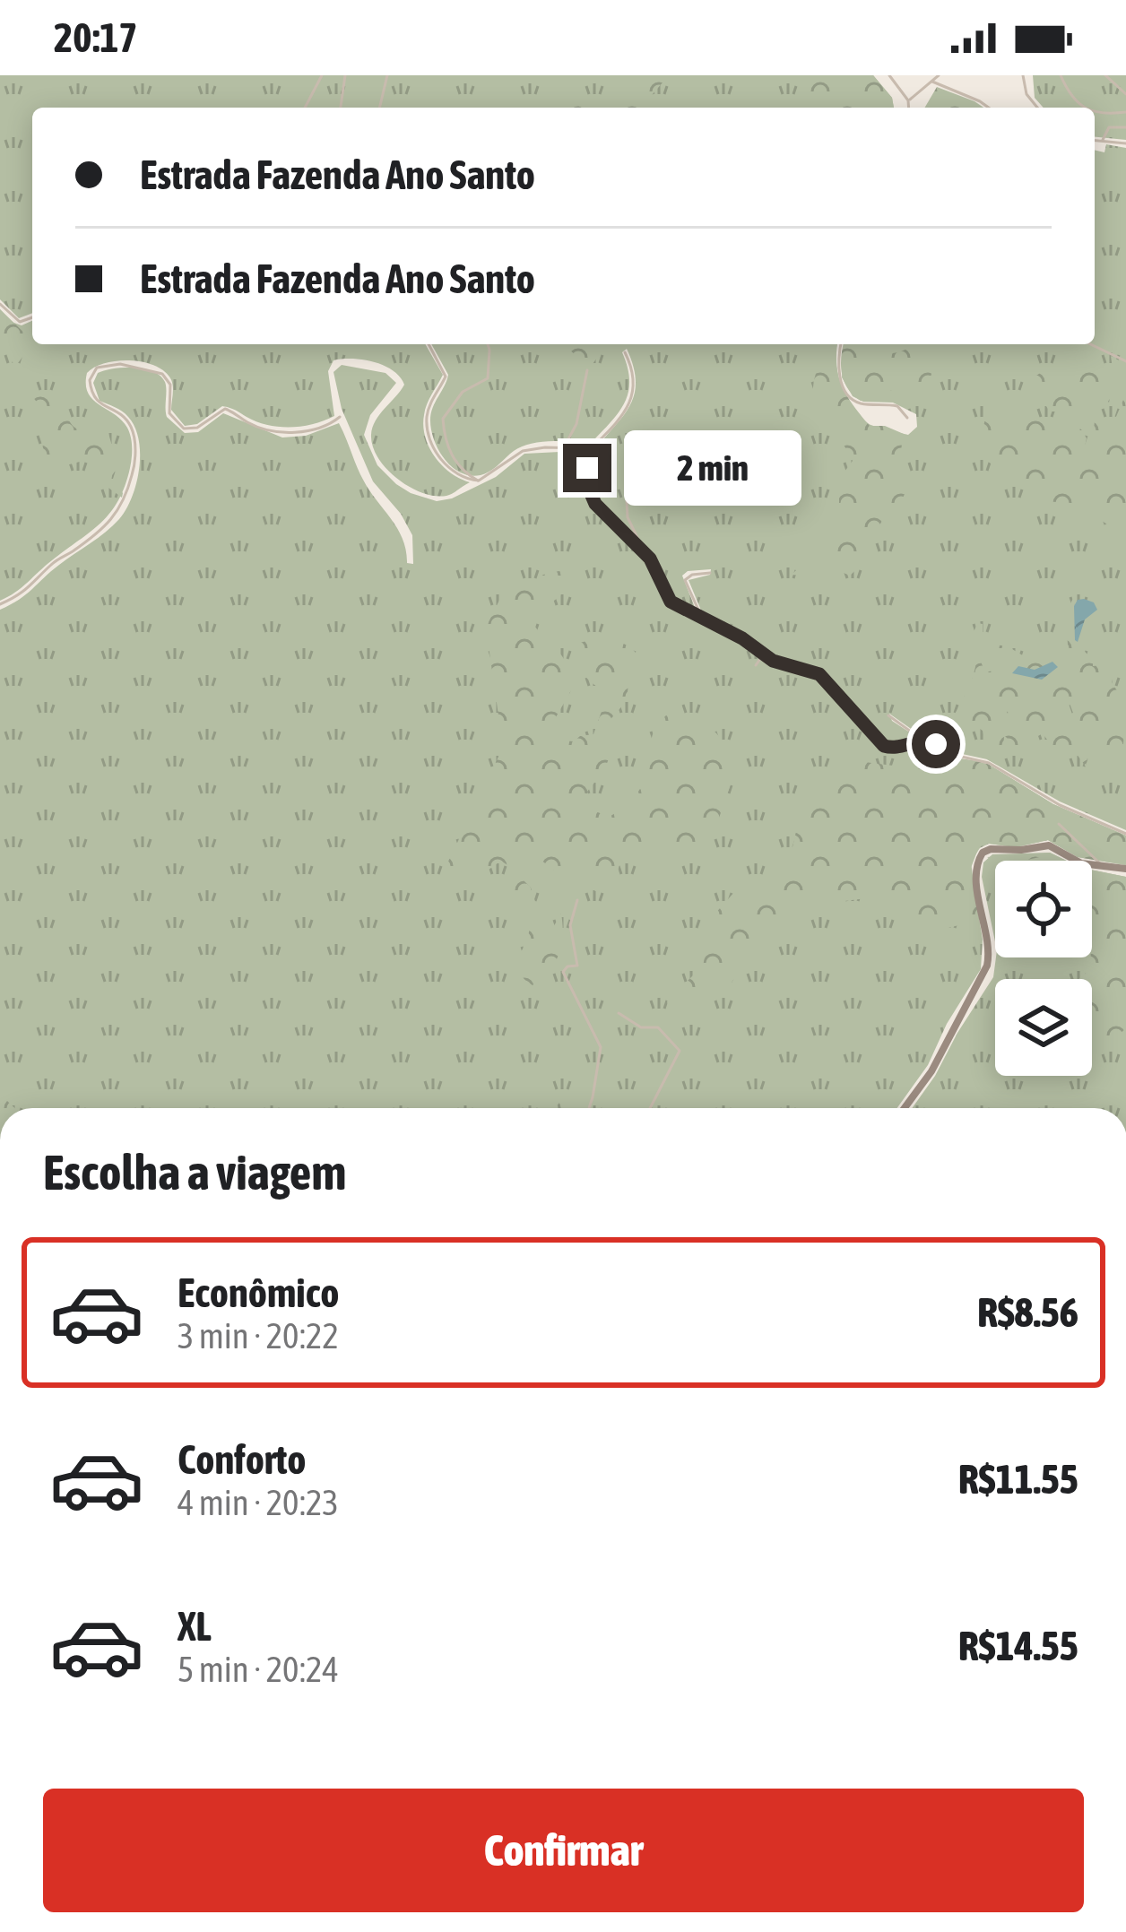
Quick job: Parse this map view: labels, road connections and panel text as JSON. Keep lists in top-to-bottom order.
{
  "page": {
    "status": "20:17",
    "banner": ["Estrada Fazenda Ano Santo", "Estrada Fazenda Ano Santo"],
    "bubble": "2 min",
    "heading": "Escolha a viagem",
    "list": [
      {
        "name": "Econômico",
        "note": "3 min · 20:22",
        "value": "R$8.56"
      },
      {
        "name": "Conforto",
        "note": "4 min · 20:23",
        "value": "R$11.55"
      },
      {
        "name": "XL",
        "note": "5 min · 20:24",
        "value": "R$14.55"
      }
    ],
    "buttons": "Confirmar"
  }
}
